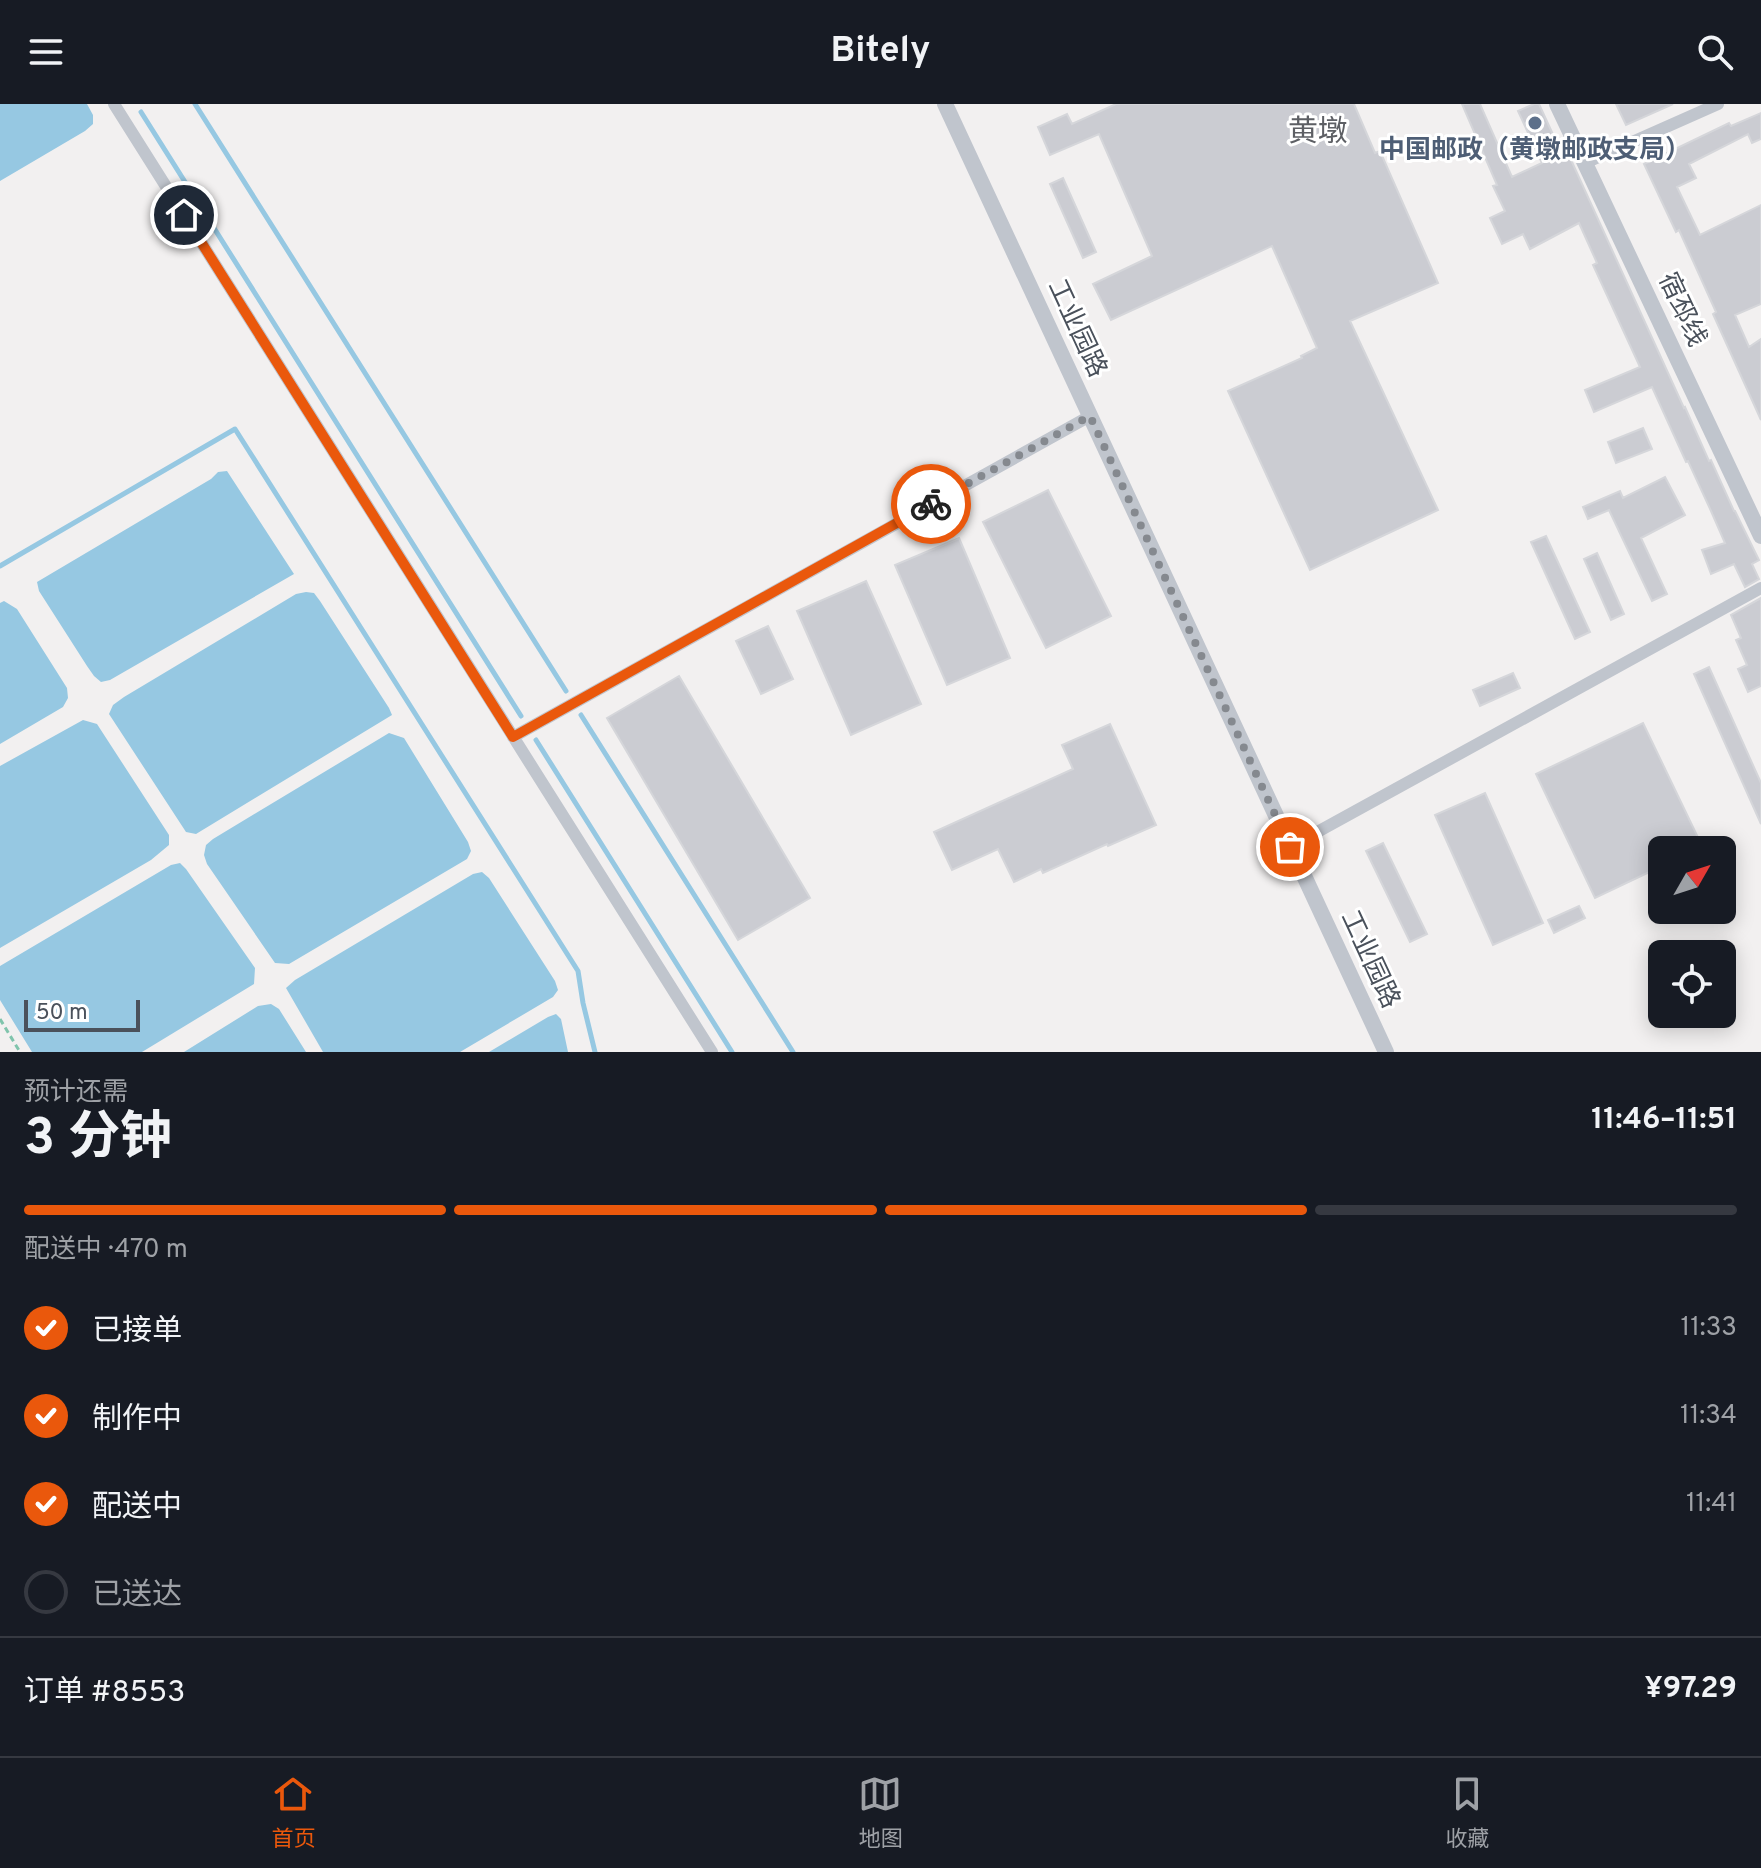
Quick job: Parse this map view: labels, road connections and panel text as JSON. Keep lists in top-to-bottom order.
{
  "streets": {
    "street": ["宿邳线", "工业园路"]
  },
  "districts": ["黄墩"],
  "places": ["中国邮政（黄墩邮政支局）"],
  "scale_bar": "50 m",
  "north": "top right",
  "page": {
    "header": "Bitely",
    "scale": "50 m",
    "heading": ["3 分钟", "预计还需", "11:46–11:51"],
    "panel": ["订单 #8553", "¥97.29"],
    "bar": "配送中 · 470 m",
    "list": [
      ["已接单", "11:33"],
      ["制作中", "11:34"],
      ["配送中", "11:41"],
      "已送达"
    ],
    "tabs": ["首页", "地图", "收藏"]
  }
}
